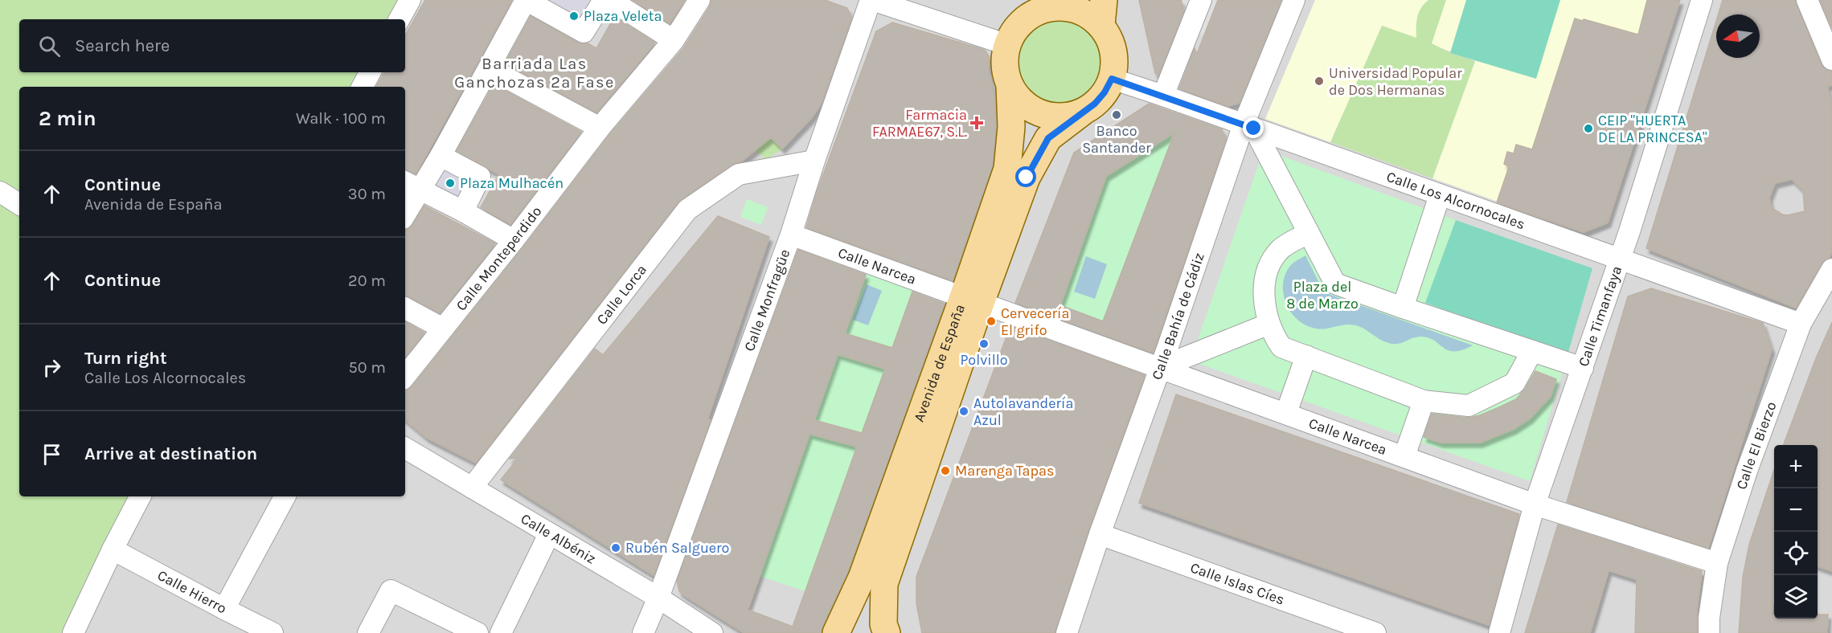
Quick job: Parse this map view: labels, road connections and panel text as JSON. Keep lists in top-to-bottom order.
{
  "streets": {
    "main road": ["Avenida de España"],
    "street": [
      "Calle Los Alcornocales",
      "Calle Monteperdido",
      "Calle Narcea",
      "Calle Lorca",
      "Calle Monfragüe",
      "Calle Bahía de Cádiz",
      "Calle Timanfaya",
      "Calle El Bierzo",
      "Calle Albéniz",
      "Calle Islas Cíes",
      "Calle Hierro"
    ]
  },
  "crossings": [
    ["Calle Los Alcornocales", "Calle Bahía de Cádiz"],
    ["Calle Los Alcornocales", "Calle Timanfaya"],
    ["Calle Los Alcornocales", "Avenida de España"],
    ["Calle Los Alcornocales", "Calle El Bierzo"],
    ["Calle Narcea", "Calle Monfragüe"],
    ["Calle Narcea", "Calle Bahía de Cádiz"],
    ["Calle Narcea", "Calle Timanfaya"],
    ["Calle Narcea", "Avenida de España"],
    ["Calle Narcea", "Calle El Bierzo"],
    ["Calle Lorca", "Calle Monfragüe"],
    ["Calle Lorca", "Calle Albéniz"],
    ["Calle Monfragüe", "Calle Albéniz"],
    ["Calle Bahía de Cádiz", "Calle Islas Cíes"]
  ],
  "districts": ["Barriada Las Ganchozas 2ª Fase"],
  "parks": ["Plaza del 8 de Marzo"],
  "places": {
    "other": [
      "Plaza Veleta",
      "Universidad Popular de Dos Hermanas",
      "Banco Santander",
      "CEIP \"HUERTA DE LA PRINCESA\"",
      "Plaza Mulhacén",
      "Cervecería El grifo",
      "Polvillo",
      "Autolavandería Azul",
      "Marenga Tapas",
      "Rubén Salguero"
    ],
    "health": ["Farmacia FARMAE67, S.L."]
  },
  "north": "left",
  "page": {
    "search": "Search here",
    "heading": ["2 min", "Walk · 100 m"],
    "list": [
      ["Continue", "Avenida de España", "30 m"],
      ["Continue", "20 m"],
      ["Turn right", "Calle Los Alcornocales", "50 m"],
      "Arrive at destination"
    ],
    "map_buttons": ["+", "−"]
  }
}
